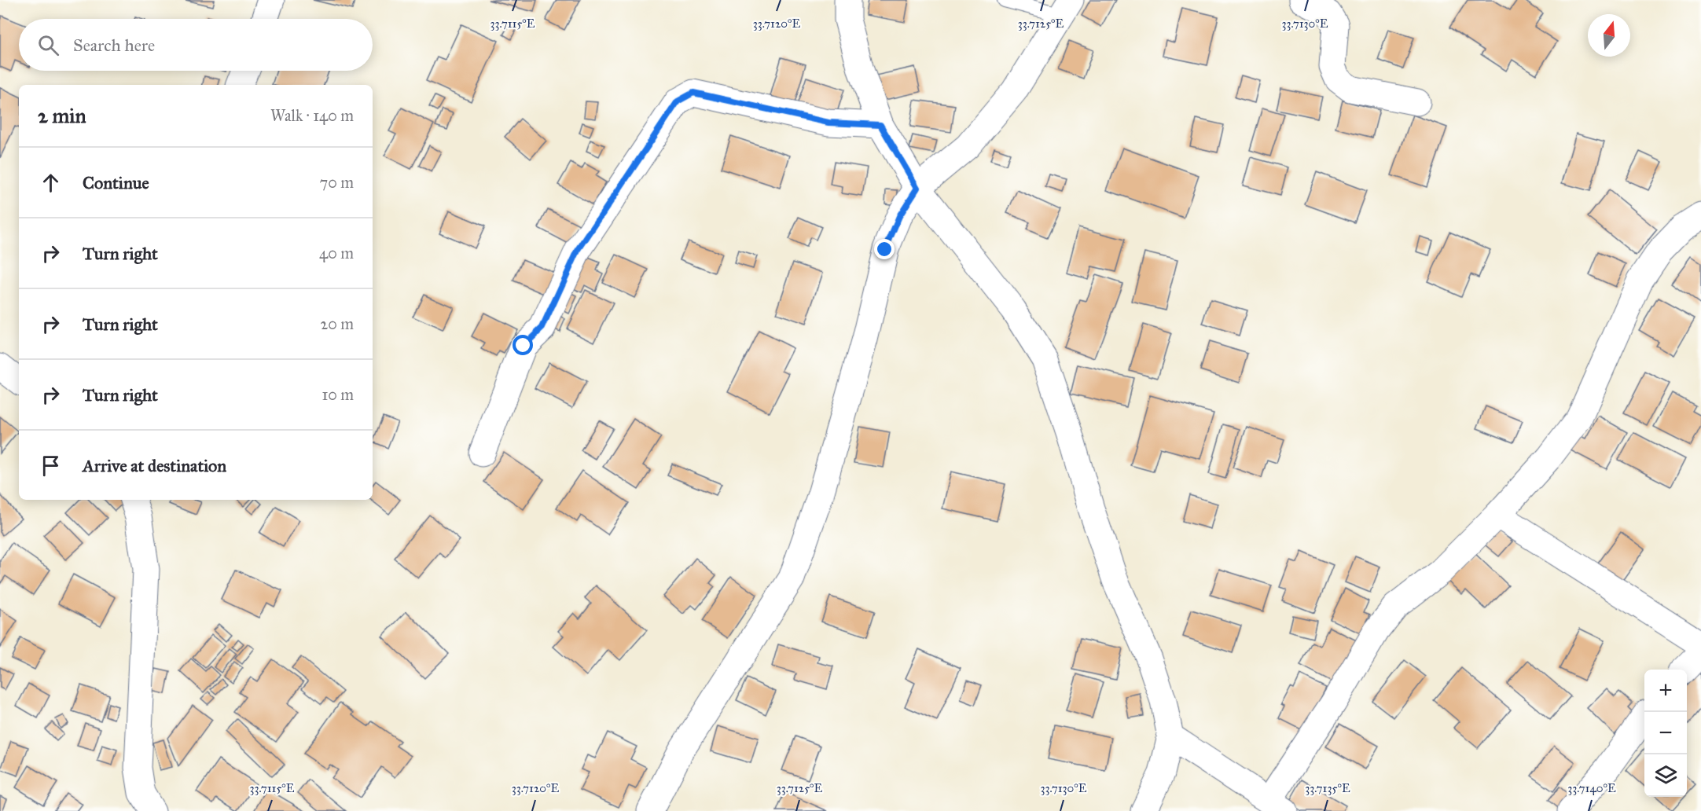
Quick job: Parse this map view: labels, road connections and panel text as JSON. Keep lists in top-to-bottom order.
{
  "north": "top",
  "page": {
    "search": "Search here",
    "heading": ["2 min", "Walk · 140 m"],
    "list": [
      ["Continue", "70 m"],
      ["Turn right", "40 m"],
      ["Turn right", "20 m"],
      ["Turn right", "10 m"],
      "Arrive at destination"
    ],
    "map_buttons": ["+", "−"]
  },
  "coordinates": [
    "33.7115°E",
    "33.7120°E",
    "33.7125°E",
    "33.7130°E",
    "33.7135°E",
    "33.7140°E"
  ]
}
